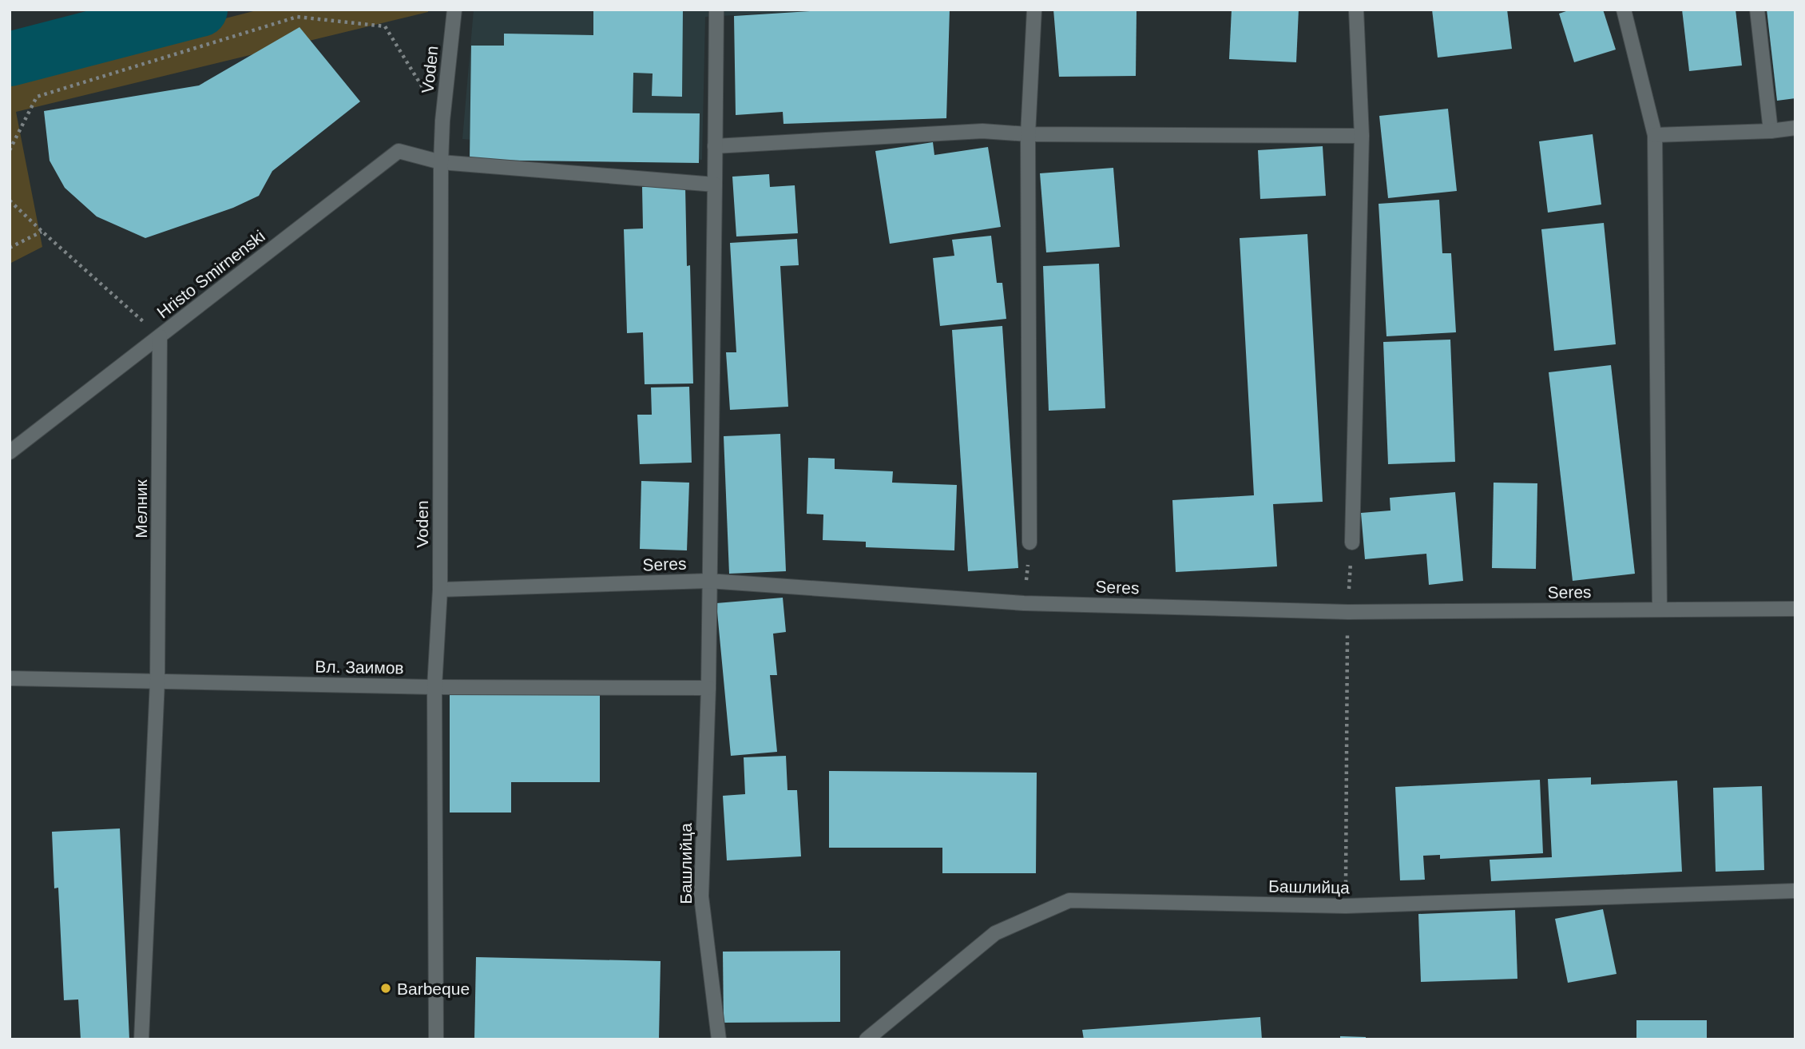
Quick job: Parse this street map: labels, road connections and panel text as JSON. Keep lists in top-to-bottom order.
{
  "streets": {
    "street": [
      "Voden",
      "Hristo Smirnenski",
      "Мелник",
      "Seres",
      "Вл. Заимов",
      "Башлийца"
    ]
  },
  "crossings": [
    ["Voden", "Hristo Smirnenski"],
    ["Voden", "Seres"],
    ["Voden", "Вл. Заимов"],
    ["Hristo Smirnenski", "Мелник"],
    ["Мелник", "Вл. Заимов"],
    ["Seres", "Башлийца"],
    ["Вл. Заимов", "Башлийца"]
  ],
  "places": ["Barbeque"]
}
